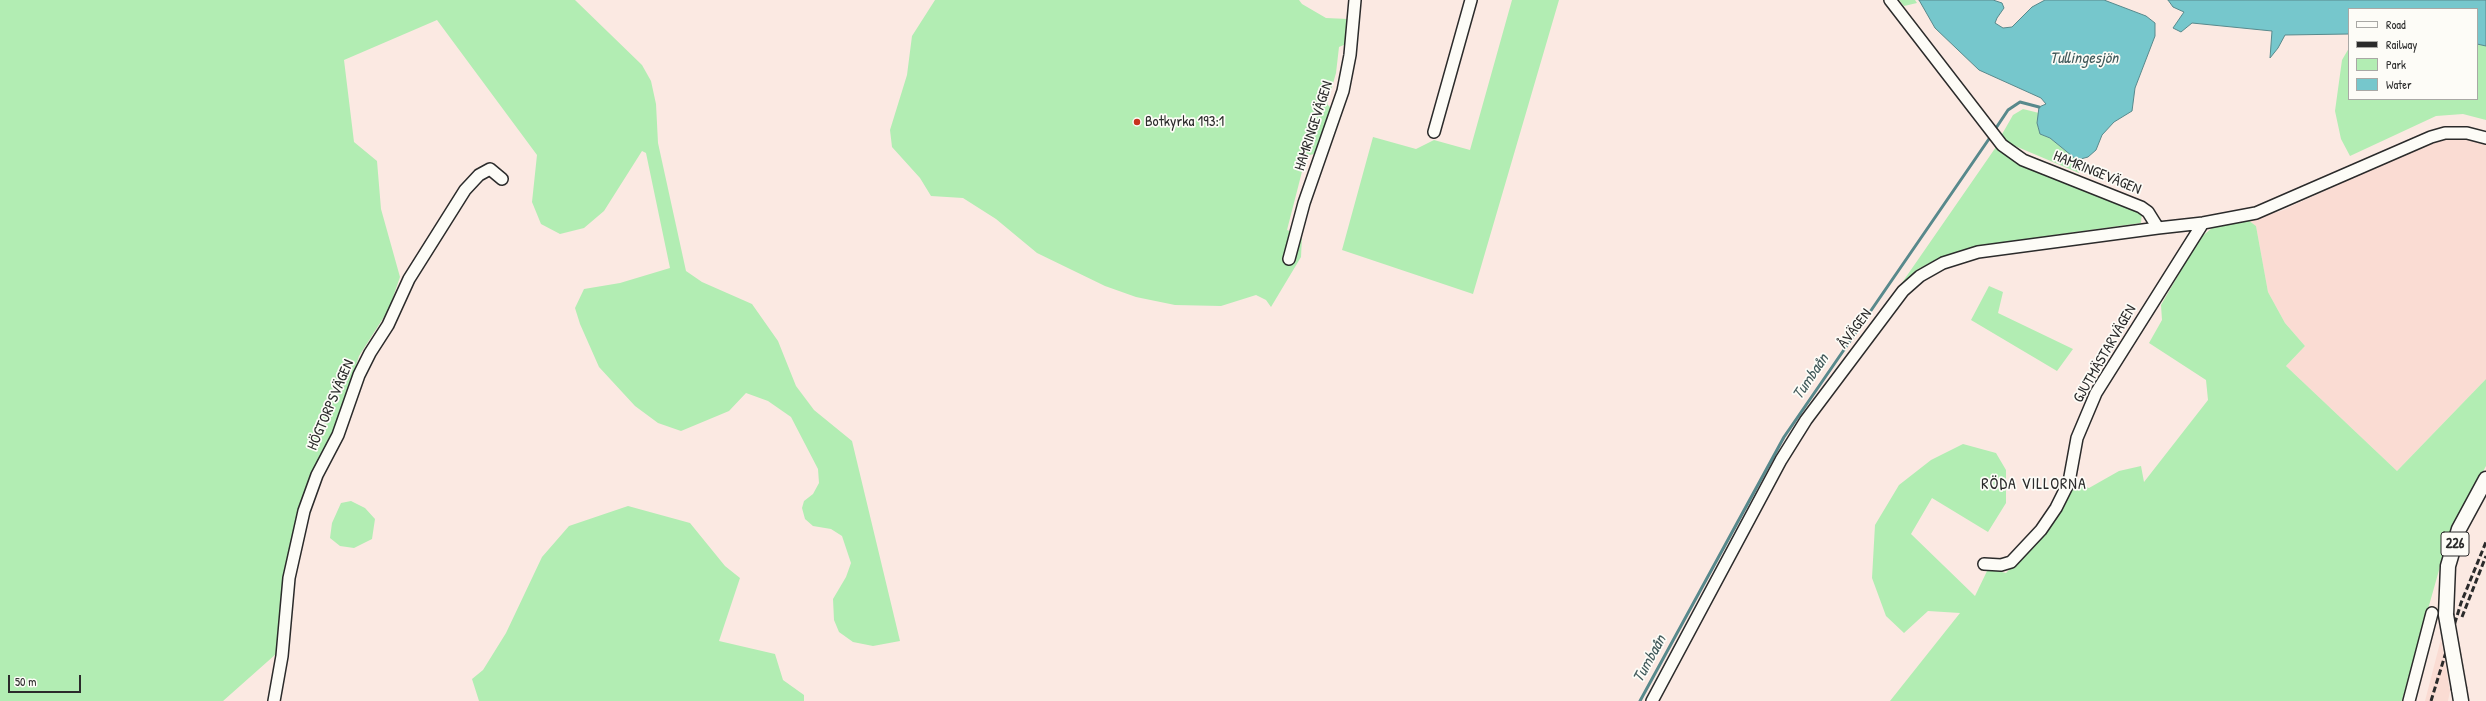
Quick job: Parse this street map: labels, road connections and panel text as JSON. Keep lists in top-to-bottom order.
{
  "streets": {
    "main road": ["226"],
    "street": [
      "HAMRINGEVÄGEN",
      "ÅVÄGEN",
      "GJUTMÄSTARVÄGEN",
      "HÖGTORPSVÄGEN"
    ]
  },
  "crossings": [
    ["HAMRINGEVÄGEN", "ÅVÄGEN"]
  ],
  "districts": ["RÖDA VILLORNA"],
  "water": ["Tullingesjön", "Tumbaån"],
  "places": ["Botkyrka 193:1"],
  "legend": [
    "Road",
    "Railway",
    "Park",
    "Water"
  ],
  "scale_bar": "50 m"
}
